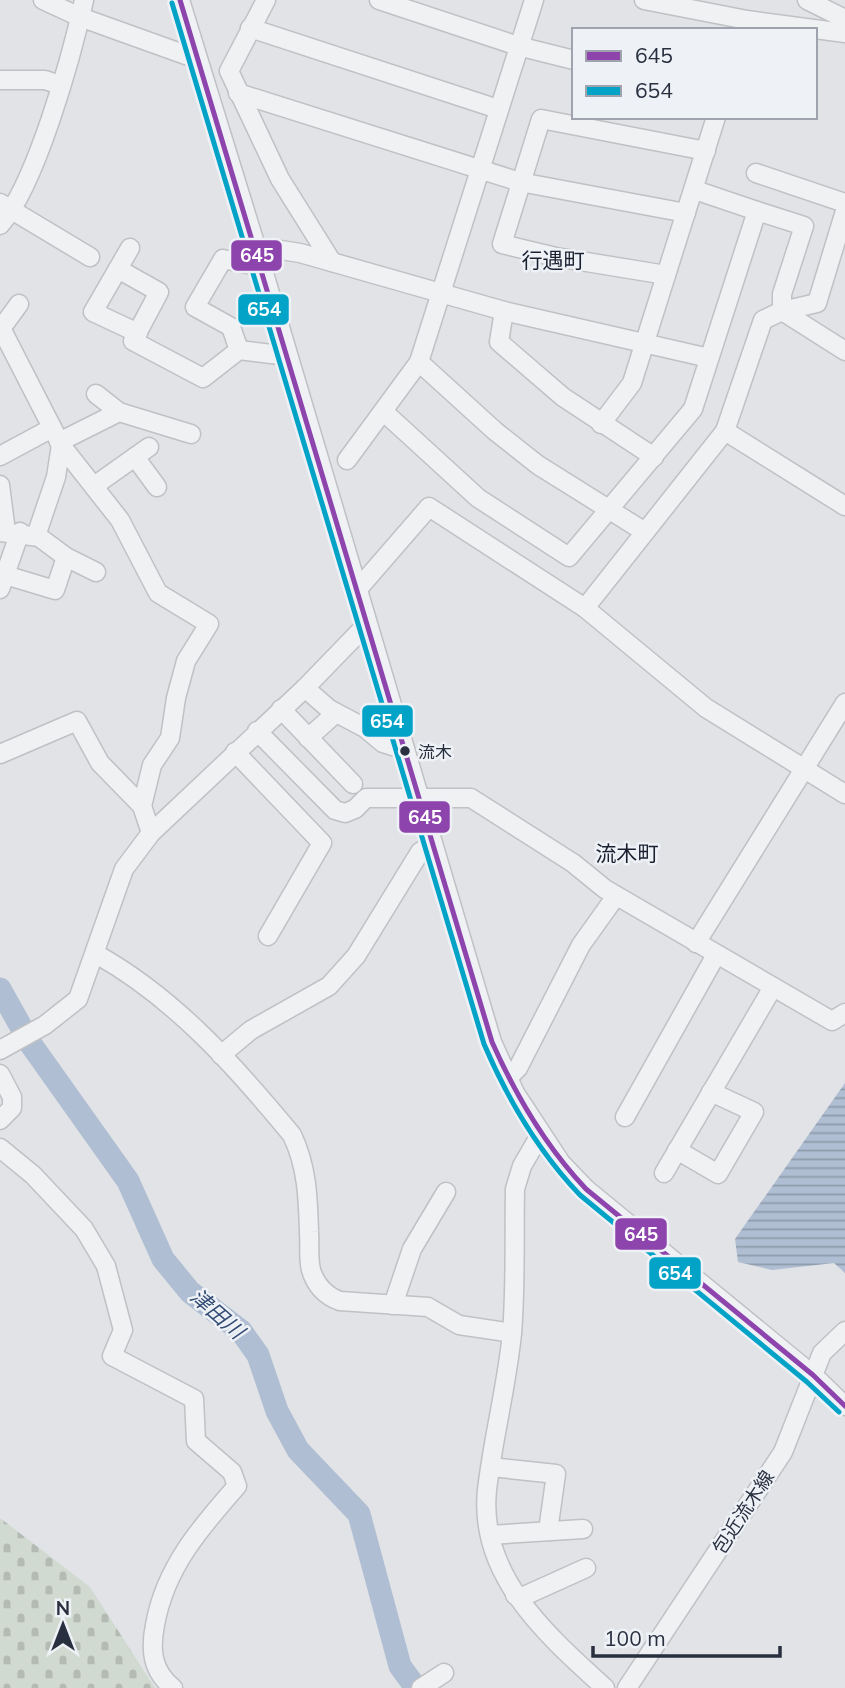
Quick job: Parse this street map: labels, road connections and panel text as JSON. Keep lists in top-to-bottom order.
{
  "streets": {
    "street": ["包近流木線"]
  },
  "districts": ["行遇町", "流木町"],
  "water": ["津田川"],
  "places": ["流木"],
  "lines": ["transit line 645", "transit line 654"],
  "legend": ["645", "654"],
  "scale_bar": "100 m",
  "north": "top"
}
